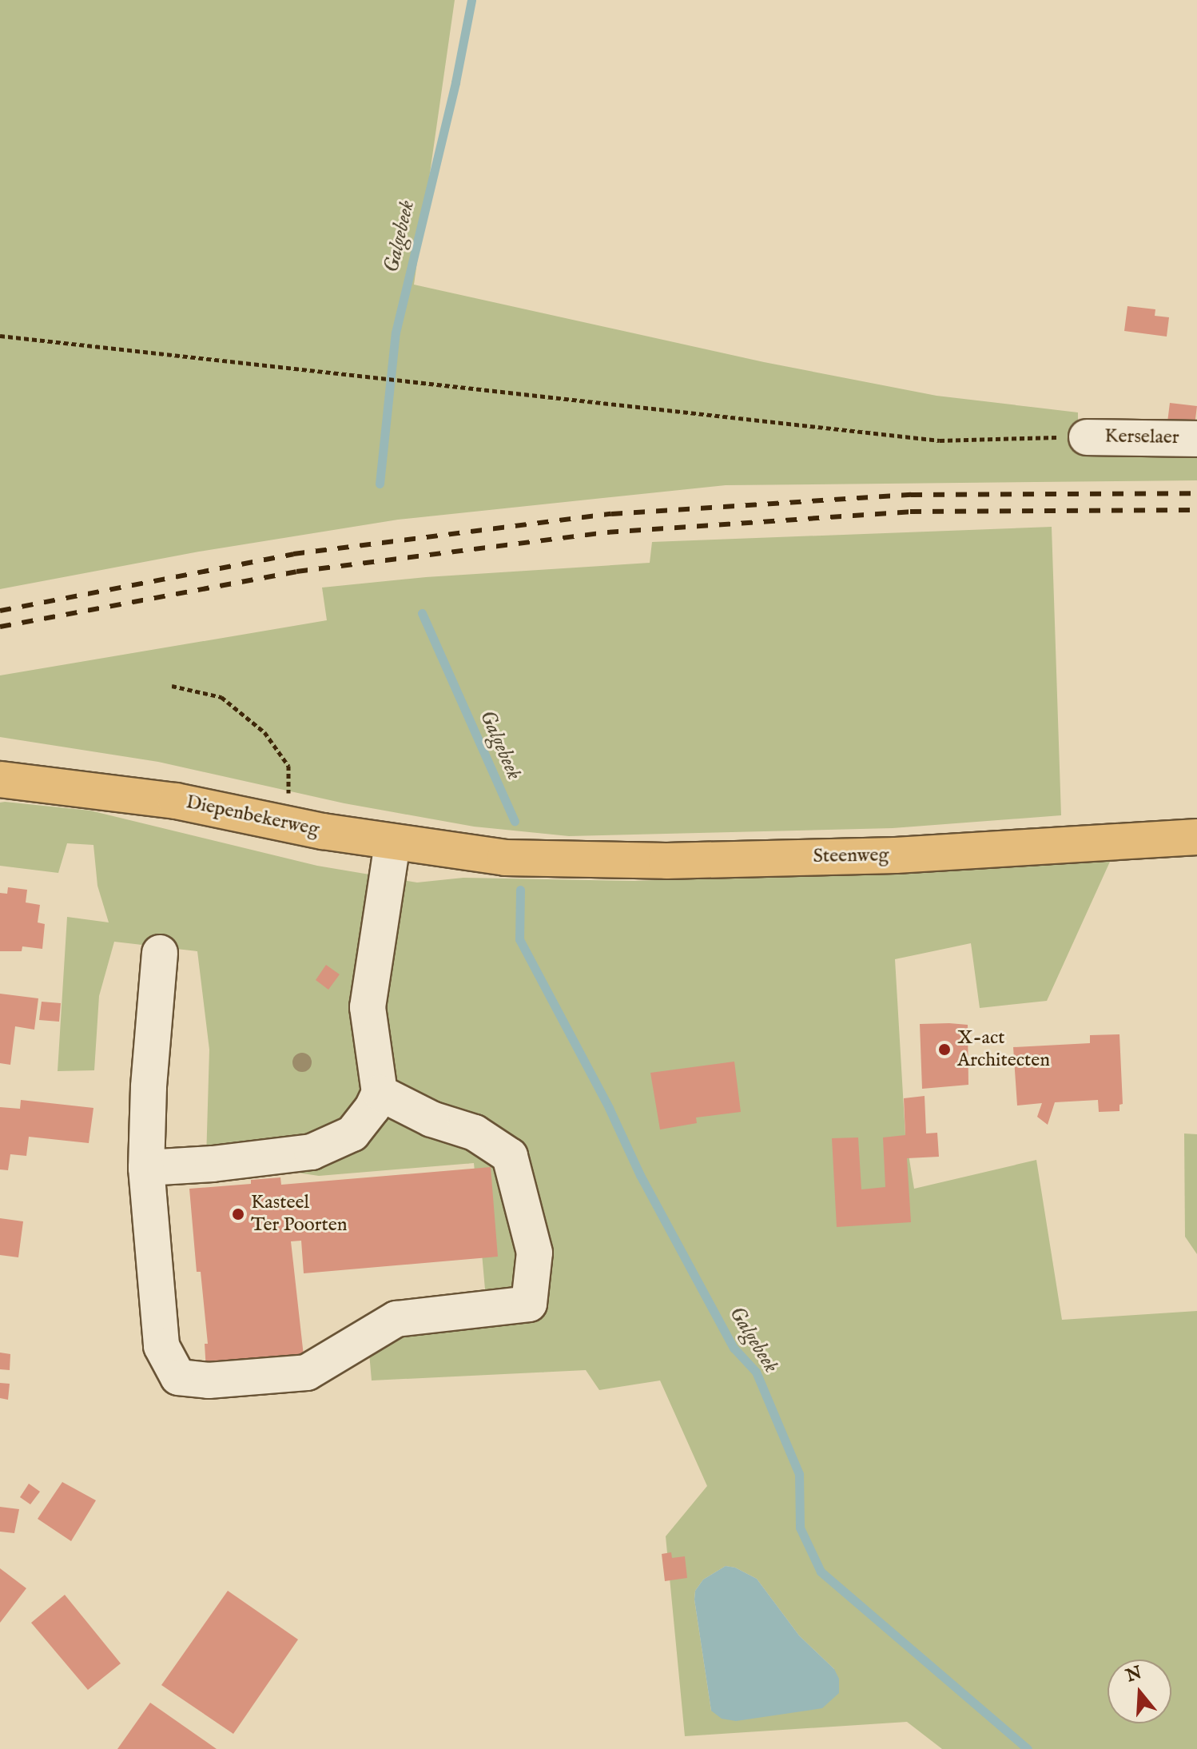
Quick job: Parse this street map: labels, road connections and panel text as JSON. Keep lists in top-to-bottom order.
{
  "streets": {
    "main road": ["Diepenbekerweg", "Steenweg"],
    "street": ["Kerselaer"]
  },
  "crossings": [
    ["Diepenbekerweg", "Steenweg"]
  ],
  "water": ["Galgebeek"],
  "places": ["X-act Architecten", "Kasteel Ter Poorten"],
  "north": "top"
}
